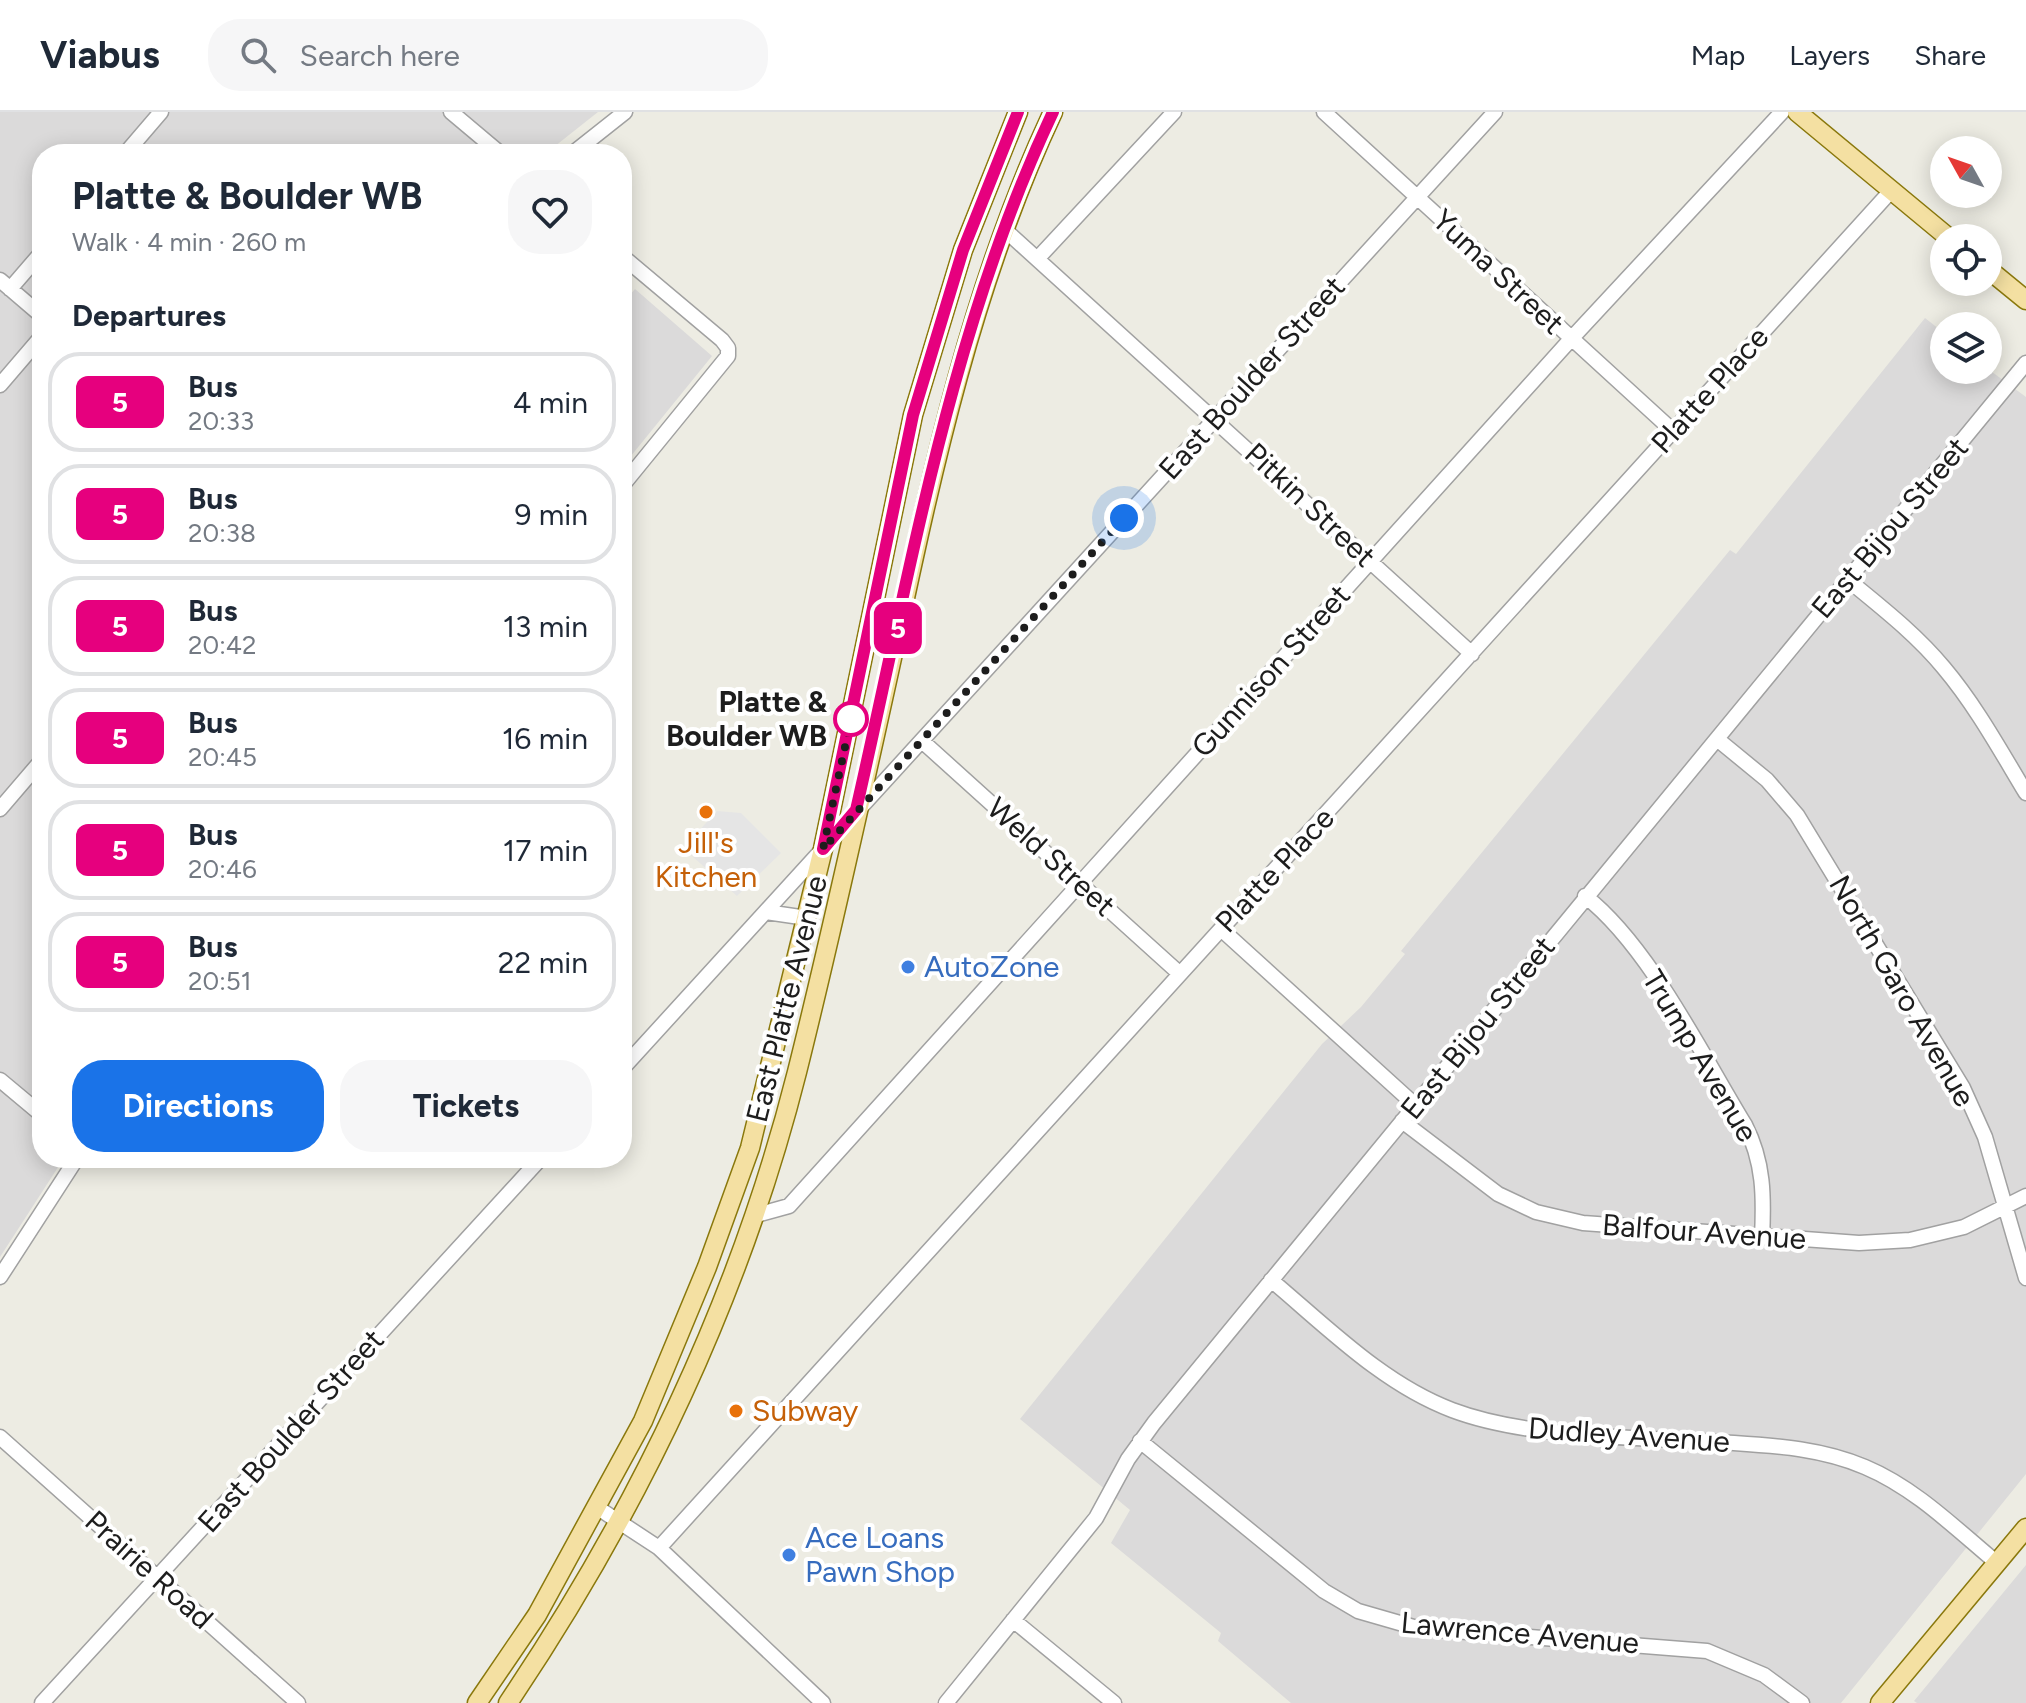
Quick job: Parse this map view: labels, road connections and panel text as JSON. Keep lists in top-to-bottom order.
{
  "streets": {
    "main road": ["East Platte Avenue"],
    "street": [
      "Yuma Street",
      "East Boulder Street",
      "Platte Place",
      "Pitkin Street",
      "East Bijou Street",
      "Gunnison Street",
      "Weld Street",
      "North Garo Avenue",
      "Trump Avenue",
      "Balfour Avenue",
      "Dudley Avenue",
      "Prairie Road",
      "Lawrence Avenue"
    ]
  },
  "crossings": [
    ["Yuma Street", "East Boulder Street"],
    ["Yuma Street", "Platte Place"],
    ["Yuma Street", "Gunnison Street"],
    ["East Boulder Street", "Pitkin Street"],
    ["East Boulder Street", "Weld Street"],
    ["East Boulder Street", "East Platte Avenue"],
    ["East Boulder Street", "Prairie Road"],
    ["Platte Place", "Pitkin Street"],
    ["Platte Place", "Weld Street"],
    ["Pitkin Street", "Gunnison Street"],
    ["Pitkin Street", "East Platte Avenue"],
    ["East Bijou Street", "North Garo Avenue"],
    ["East Bijou Street", "Trump Avenue"],
    ["East Bijou Street", "Balfour Avenue"],
    ["East Bijou Street", "Dudley Avenue"],
    ["East Bijou Street", "Lawrence Avenue"],
    ["Gunnison Street", "Weld Street"],
    ["Gunnison Street", "East Platte Avenue"],
    ["North Garo Avenue", "Balfour Avenue"],
    ["Trump Avenue", "Balfour Avenue"]
  ],
  "places": [
    "Platte & Boulder WB",
    "Jill's Kitchen",
    "AutoZone",
    "Subway",
    "Ace Loans Pawn Shop"
  ],
  "lines": ["bus line 5"],
  "north": "top left",
  "page": {
    "header": "Viabus",
    "search": "Search here",
    "nav": ["Map", "Layers", "Share"],
    "on_map": "5",
    "heading": [
      ["Platte & Boulder WB", "Walk · 4 min · 260 m"],
      "Departures"
    ],
    "list": [
      {
        "mark": "5",
        "name": "Bus",
        "note": "20:33",
        "value": "4 min"
      },
      {
        "mark": "5",
        "name": "Bus",
        "note": "20:38",
        "value": "9 min"
      },
      {
        "mark": "5",
        "name": "Bus",
        "note": "20:42",
        "value": "13 min"
      },
      {
        "mark": "5",
        "name": "Bus",
        "note": "20:45",
        "value": "16 min"
      },
      {
        "mark": "5",
        "name": "Bus",
        "note": "20:46",
        "value": "17 min"
      },
      {
        "mark": "5",
        "name": "Bus",
        "note": "20:51",
        "value": "22 min"
      }
    ],
    "buttons": ["Directions", "Tickets"]
  }
}
